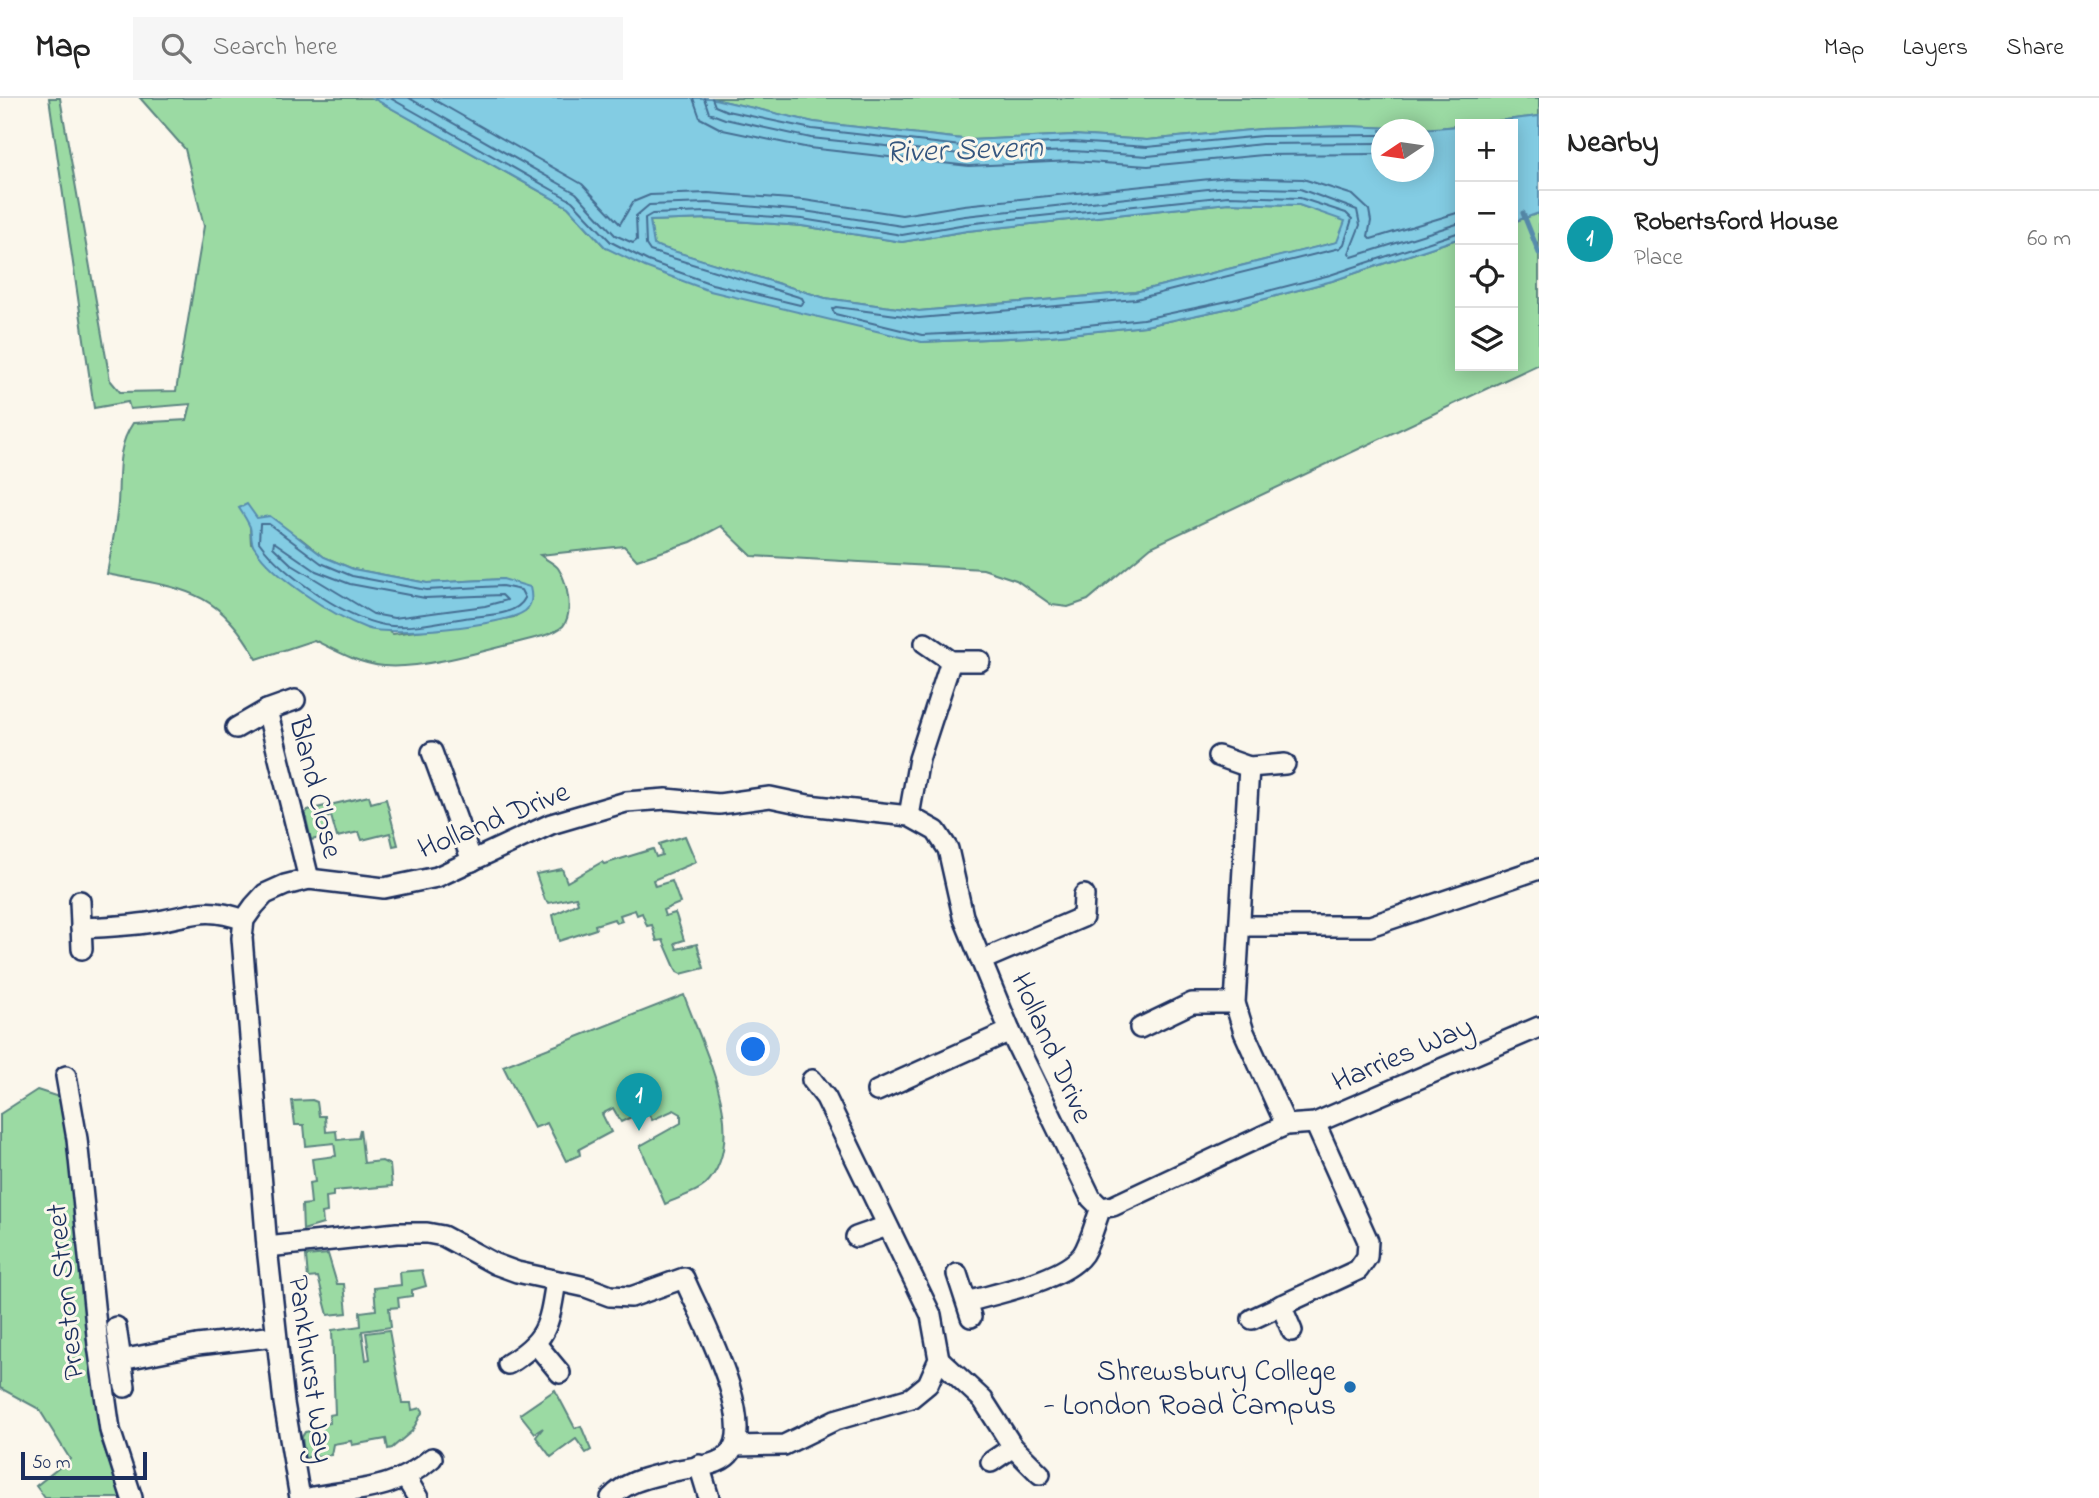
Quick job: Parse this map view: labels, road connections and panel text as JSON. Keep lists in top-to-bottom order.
{
  "streets": {
    "street": [
      "Bland Close",
      "Holland Drive",
      "Harries Way",
      "Preston Street",
      "Pankhurst Way"
    ]
  },
  "crossings": [
    ["Bland Close", "Holland Drive"]
  ],
  "water": ["River Severn"],
  "places": ["Shrewsbury College - London Road Campus"],
  "scale_bar": "50 m",
  "north": "left",
  "page": {
    "header": "Map",
    "search": "Search here",
    "nav": ["Map", "Layers", "Share"],
    "heading": "Nearby",
    "map_buttons": ["+", "−"],
    "list": [
      {
        "mark": "1",
        "name": "Robertsford House",
        "note": "Place",
        "value": "60 m"
      }
    ],
    "pins": "1",
    "scale": "50 m"
  }
}
